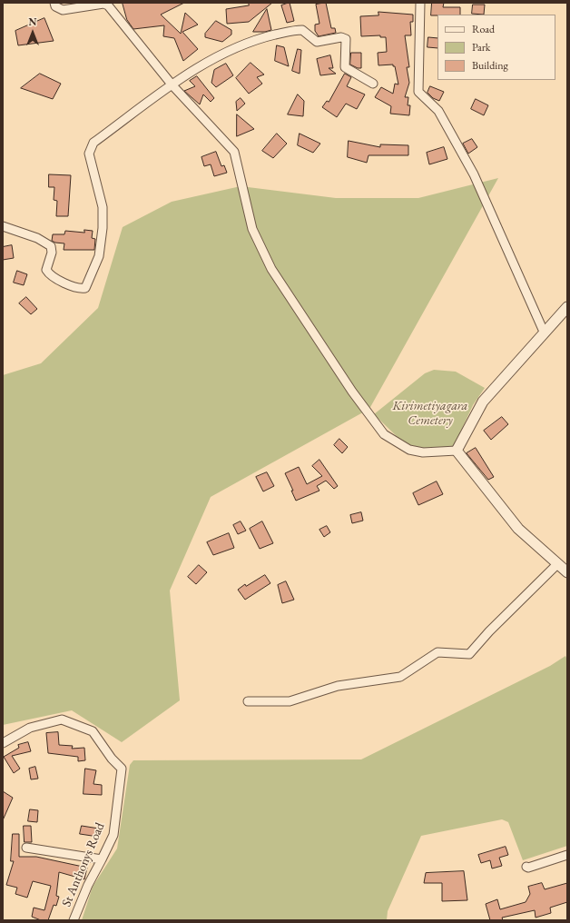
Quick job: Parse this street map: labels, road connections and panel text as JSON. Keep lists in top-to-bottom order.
{
  "streets": {
    "street": ["St Anthonys Road"]
  },
  "parks": ["Kirimetiyagara Cemetery"],
  "legend": ["Road", "Park", "Building"],
  "north": "top"
}
